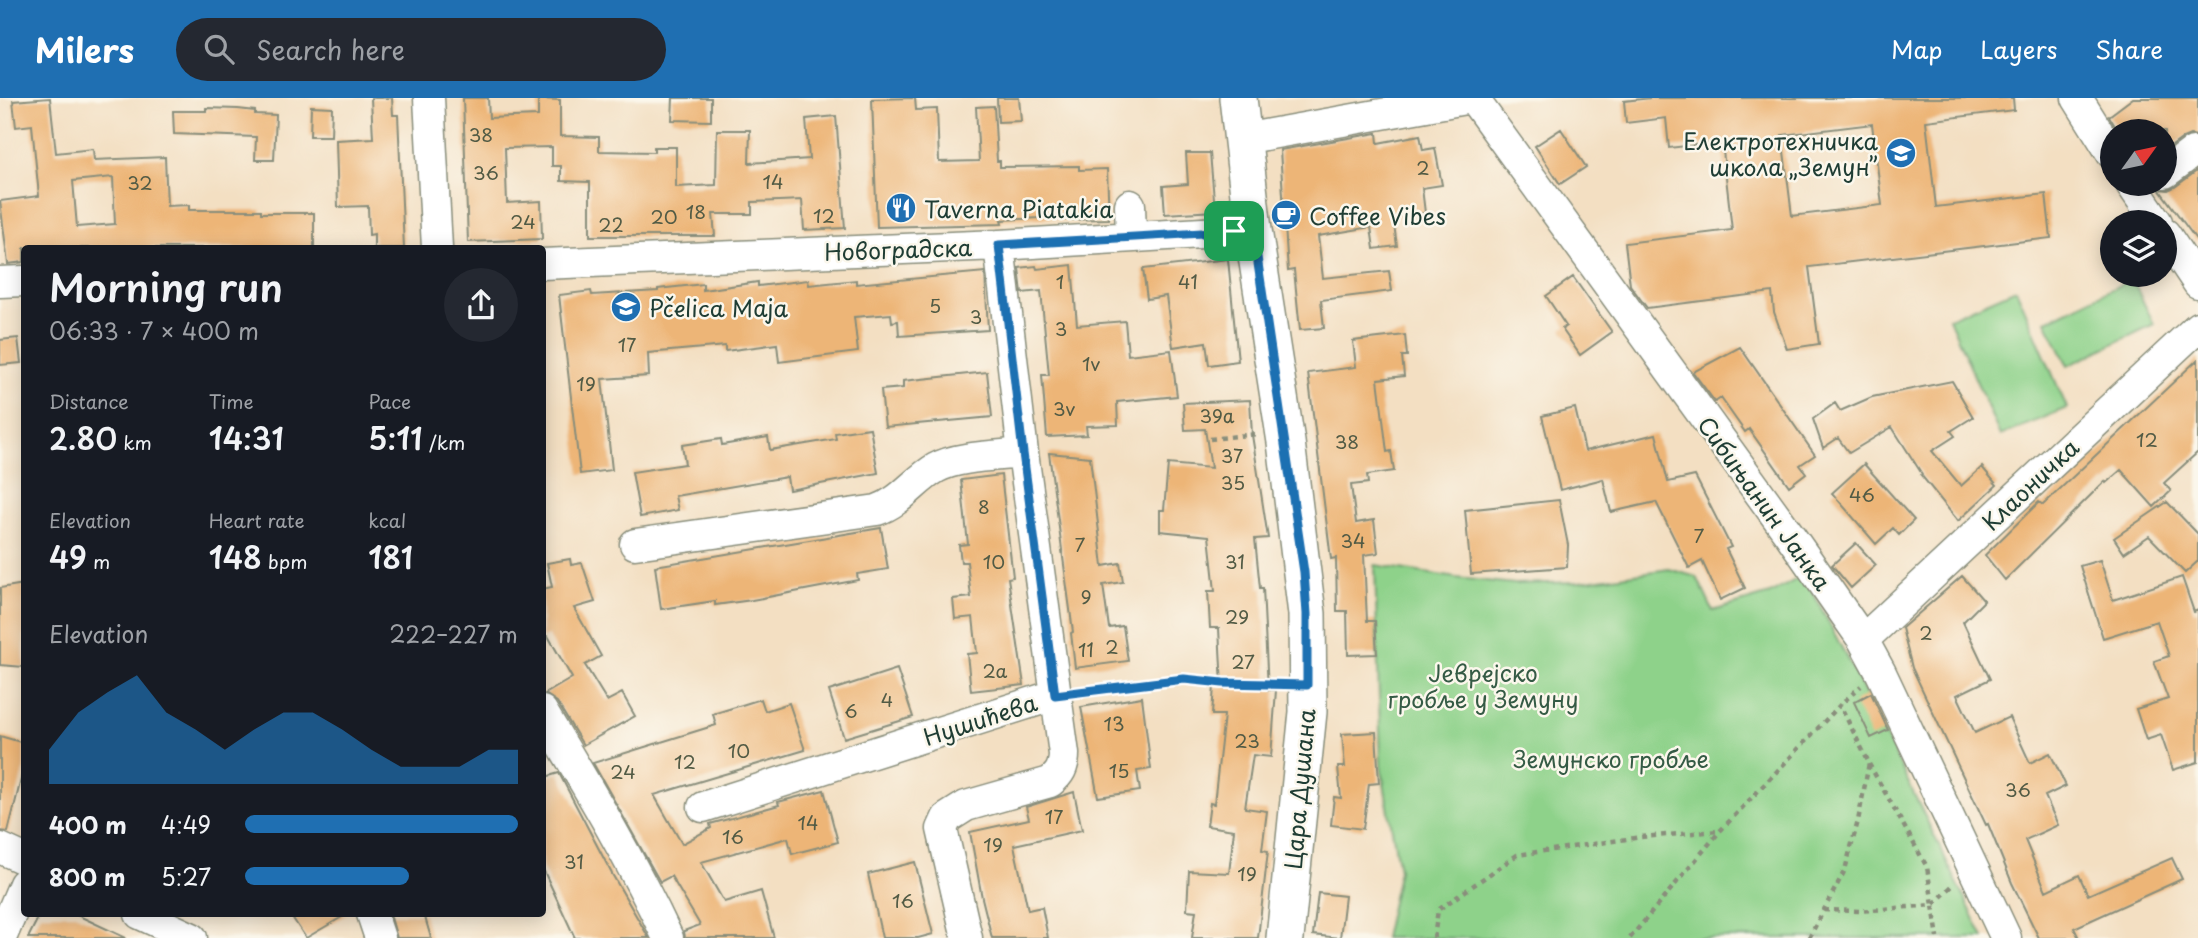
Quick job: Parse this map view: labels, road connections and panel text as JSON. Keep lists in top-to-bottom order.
{
  "streets": {
    "main road": ["Цара Душана"],
    "street": [
      "Новоградска",
      "Клаоничка",
      "Сибињанин Јанка",
      "Нушићева"
    ]
  },
  "crossings": [
    ["Новоградска", "Цара Душана"],
    ["Клаоничка", "Сибињанин Јанка"],
    ["Нушићева", "Цара Душана"]
  ],
  "parks": ["Јеврејско гробље у Земуну", "Земунско гробље"],
  "places": {
    "school or university": ["Електротехничка школа „Земун”", "Pčelica Maja"],
    "restaurant": ["Taverna Piatakia"],
    "cafe": ["Coffee Vibes"]
  },
  "house_numbers": [
    "38",
    "2",
    "36",
    "14",
    "32",
    "18",
    "12",
    "20",
    "24",
    "22",
    "1",
    "41",
    "5",
    "3",
    "3",
    "17",
    "1v",
    "19",
    "3v",
    "39a",
    "12",
    "38",
    "37",
    "35",
    "46",
    "8",
    "7",
    "34",
    "7",
    "10",
    "31",
    "9",
    "29",
    "2",
    "2",
    "11",
    "27",
    "2a",
    "4",
    "6",
    "13",
    "23",
    "10",
    "12",
    "15",
    "24",
    "36",
    "17",
    "14",
    "16",
    "19",
    "31",
    "19",
    "16"
  ],
  "north": "top right",
  "page": {
    "header": "Milers",
    "search": "Search here",
    "nav": ["Map", "Layers", "Share"],
    "heading": ["Morning run", "06:33 · 7 × 400 m"],
    "stats": [
      ["Distance", "2.80 km"],
      ["Time", "14:31"],
      ["Pace", "5:11 /km"],
      ["Elevation", "49 m"],
      ["Heart rate", "148 bpm"],
      ["kcal", "181"]
    ],
    "chart": ["Elevation", "222–227 m"],
    "list": [
      {
        "name": "400 m",
        "note": "4:49"
      },
      {
        "name": "800 m",
        "note": "5:27"
      }
    ]
  }
}
